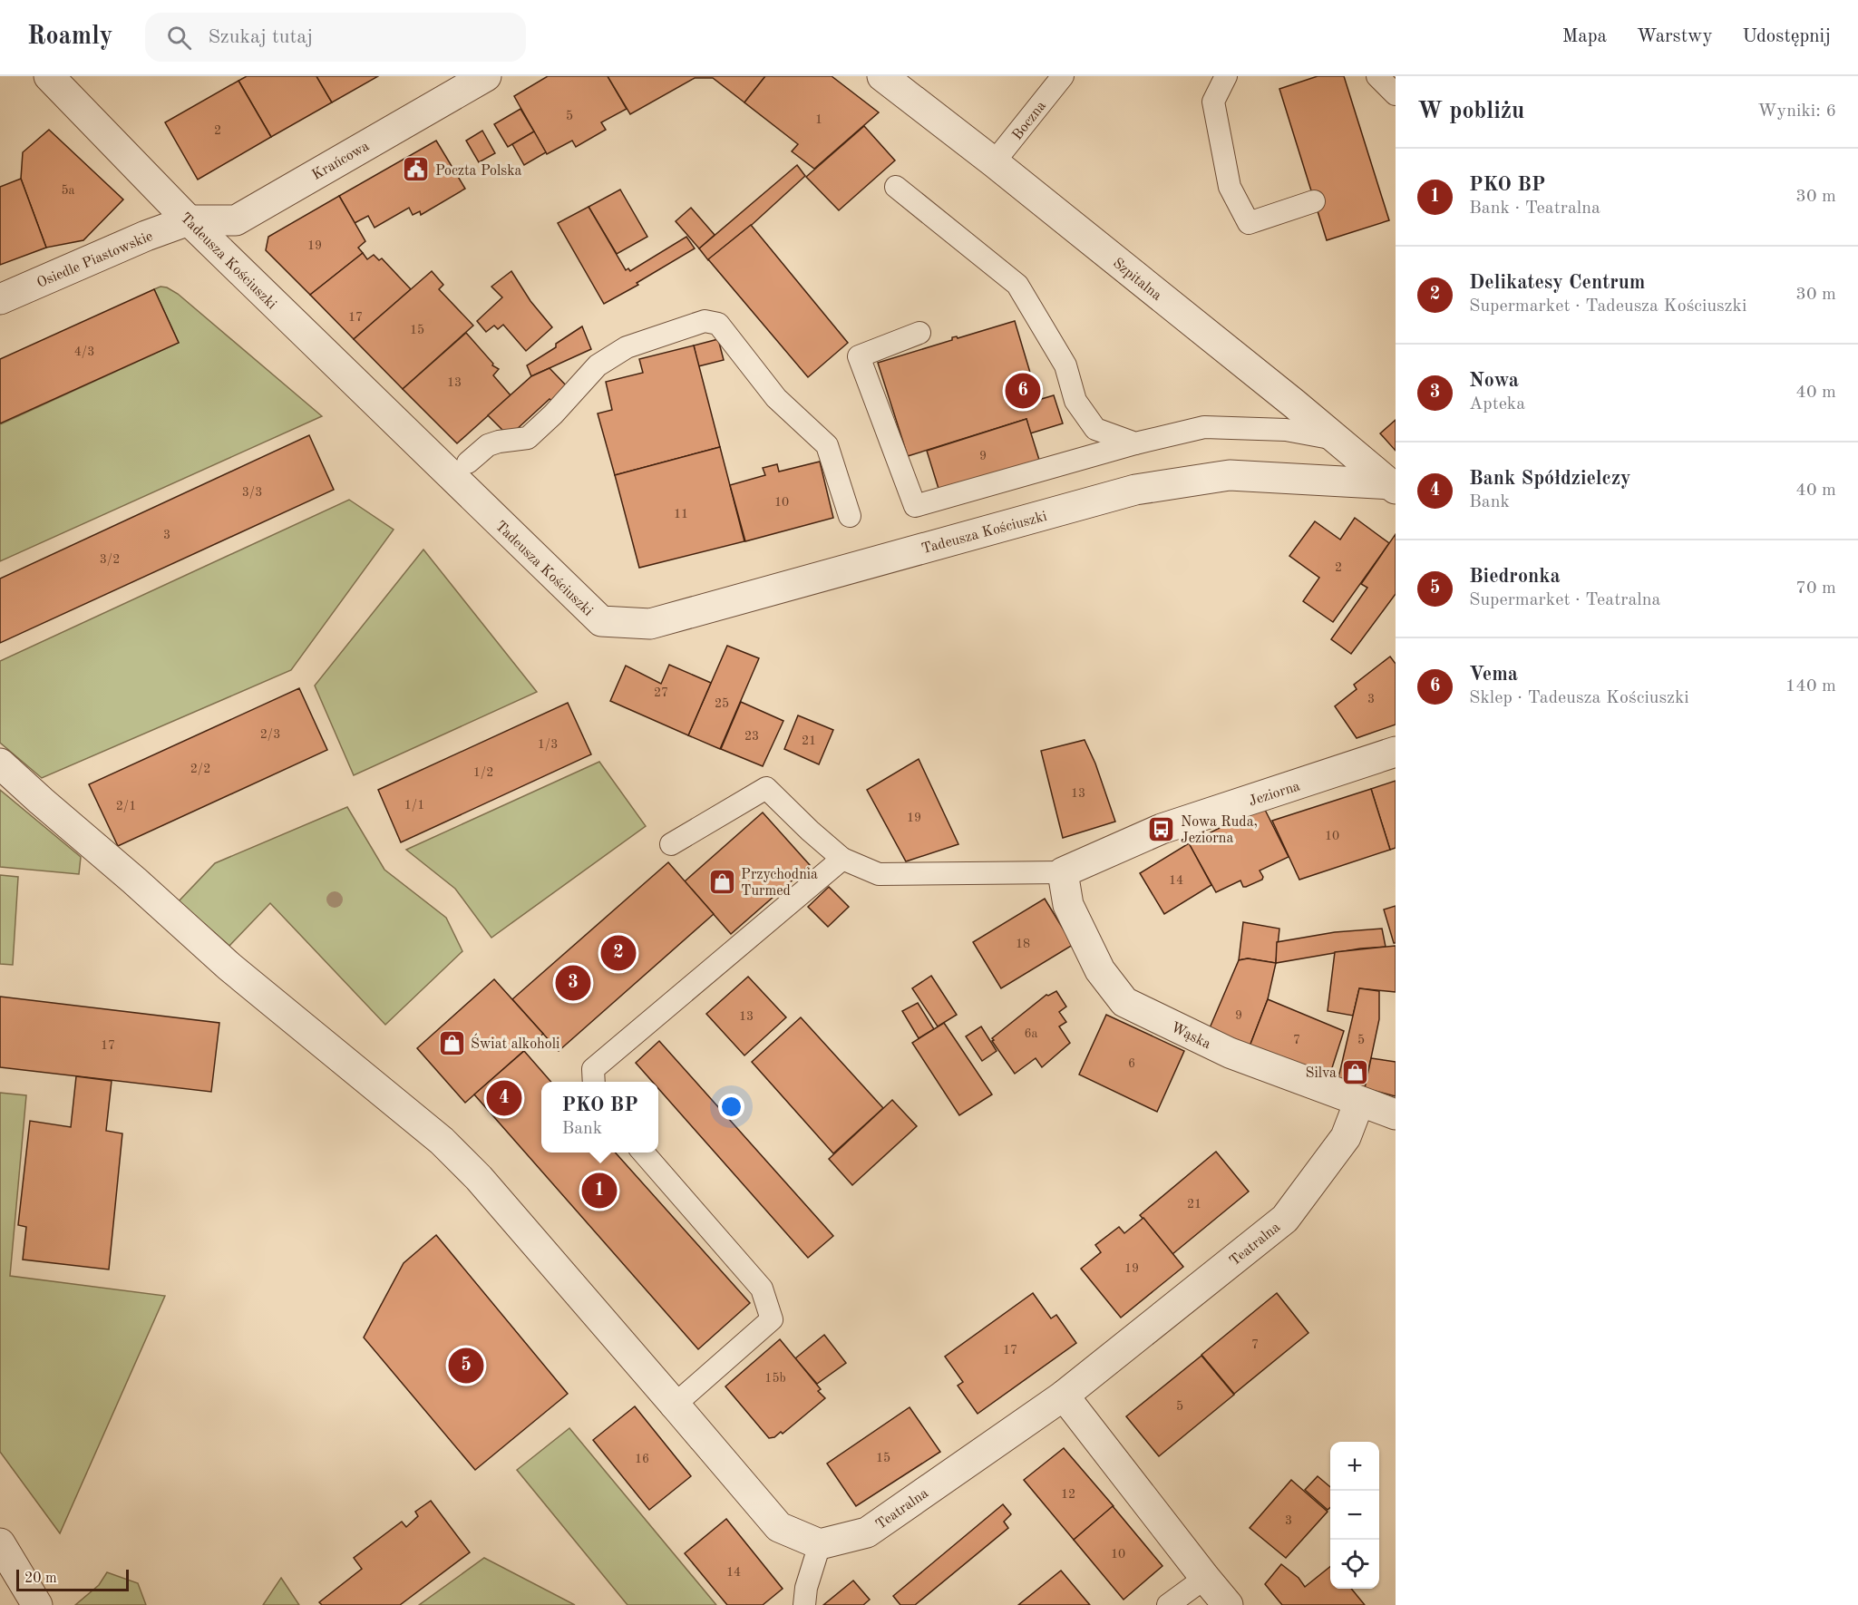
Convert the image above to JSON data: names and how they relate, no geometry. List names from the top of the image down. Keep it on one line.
{"streets":{"street":["Krańcowa","Osiedle Piastowskie","Tadeusza Kościuszki","Szpitalna","Jeziorna","Wąska","Teatralna"],"lane":["Boczna"]},"crossings":[["Boczna","Szpitalna"],["Krańcowa","Osiedle Piastowskie"],["Krańcowa","Tadeusza Kościuszki"],["Osiedle Piastowskie","Tadeusza Kościuszki"],["Tadeusza Kościuszki","Szpitalna"],["Jeziorna","Wąska"],["Wąska","Teatralna"]],"places":{"public building":["Poczta Polska"],"bus stop":["Nowa Ruda, Jeziorna"],"shop":["Przychodnia Turmed","Świat alkoholi","Silva"]},"house_numbers":["5","1","2","5a","19","17","15","4/3","13","9","3/3","10","11","3","3/2","2","27","3","25","2/3","23","21","1/3","2/2","1/2","13","1/1","2/1","19","10","14","18","9","13","6a","7","5","17","6","21","19","7","17","15b","5","15","16","12","3","10","14"],"scale_bar":"20 m","page":{"header":"Roamly","search":"Szukaj tutaj","nav":["Mapa","Warstwy","Udostępnij"],"heading":["W pobliżu","Wyniki: 6"],"list":[{"mark":"1","name":"PKO BP","note":"Bank · Teatralna","value":"30 m"},{"mark":"2","name":"Delikatesy Centrum","note":"Supermarket · Tadeusza Kościuszki","value":"30 m"},{"mark":"3","name":"Nowa","note":"Apteka","value":"40 m"},{"mark":"4","name":"Bank Spółdzielczy","note":"Bank","value":"40 m"},{"mark":"5","name":"Biedronka","note":"Supermarket · Teatralna","value":"70 m"},{"mark":"6","name":"Vema","note":"Sklep · Tadeusza Kościuszki","value":"140 m"}],"pins":["6","2","3","4","1","5"],"popup":["PKO BP","Bank"],"map_buttons":["+","−"],"scale":"20 m"}}
